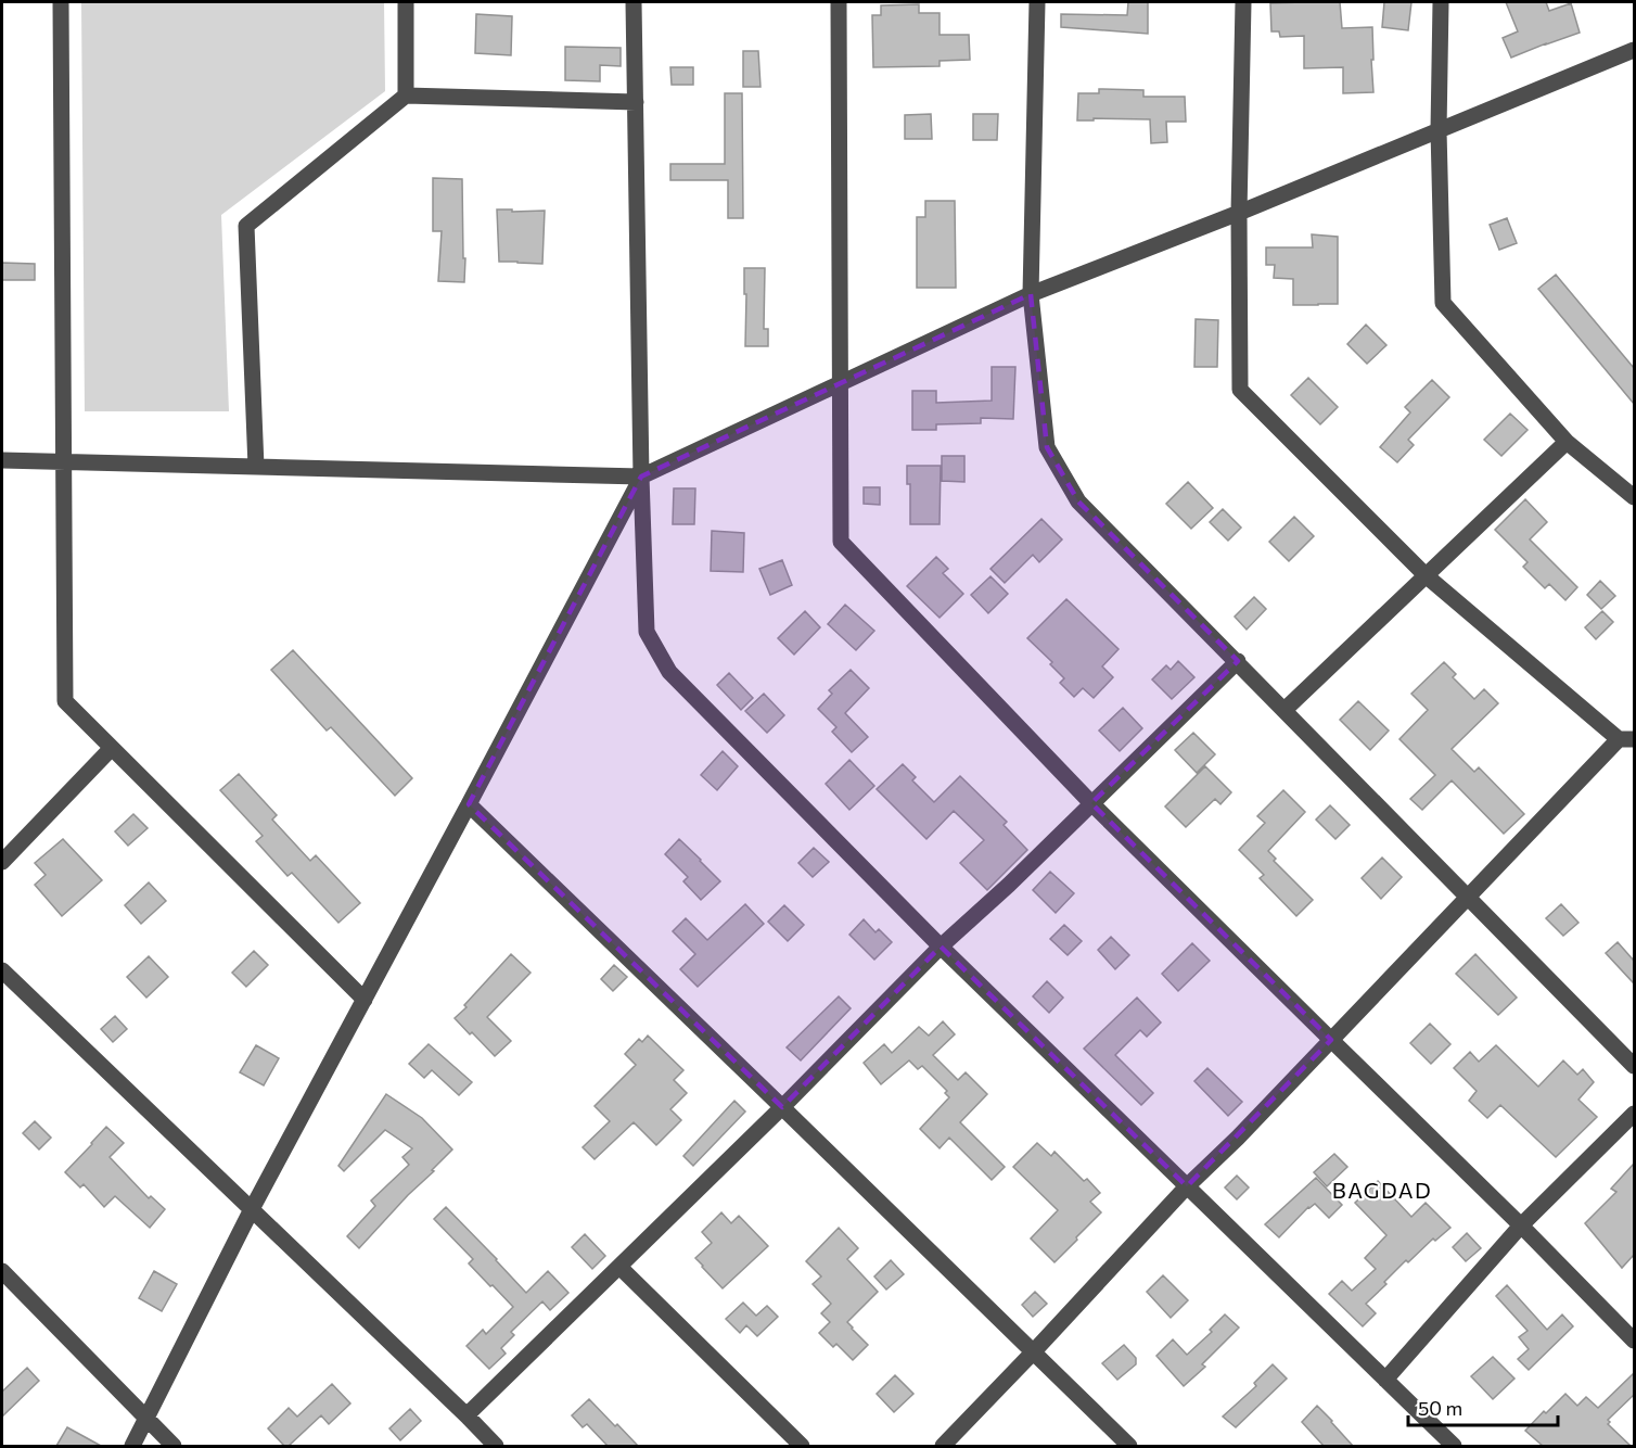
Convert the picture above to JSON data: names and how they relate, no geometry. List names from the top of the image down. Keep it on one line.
{"districts":["BAGDAD"],"scale_bar":"50 m"}
